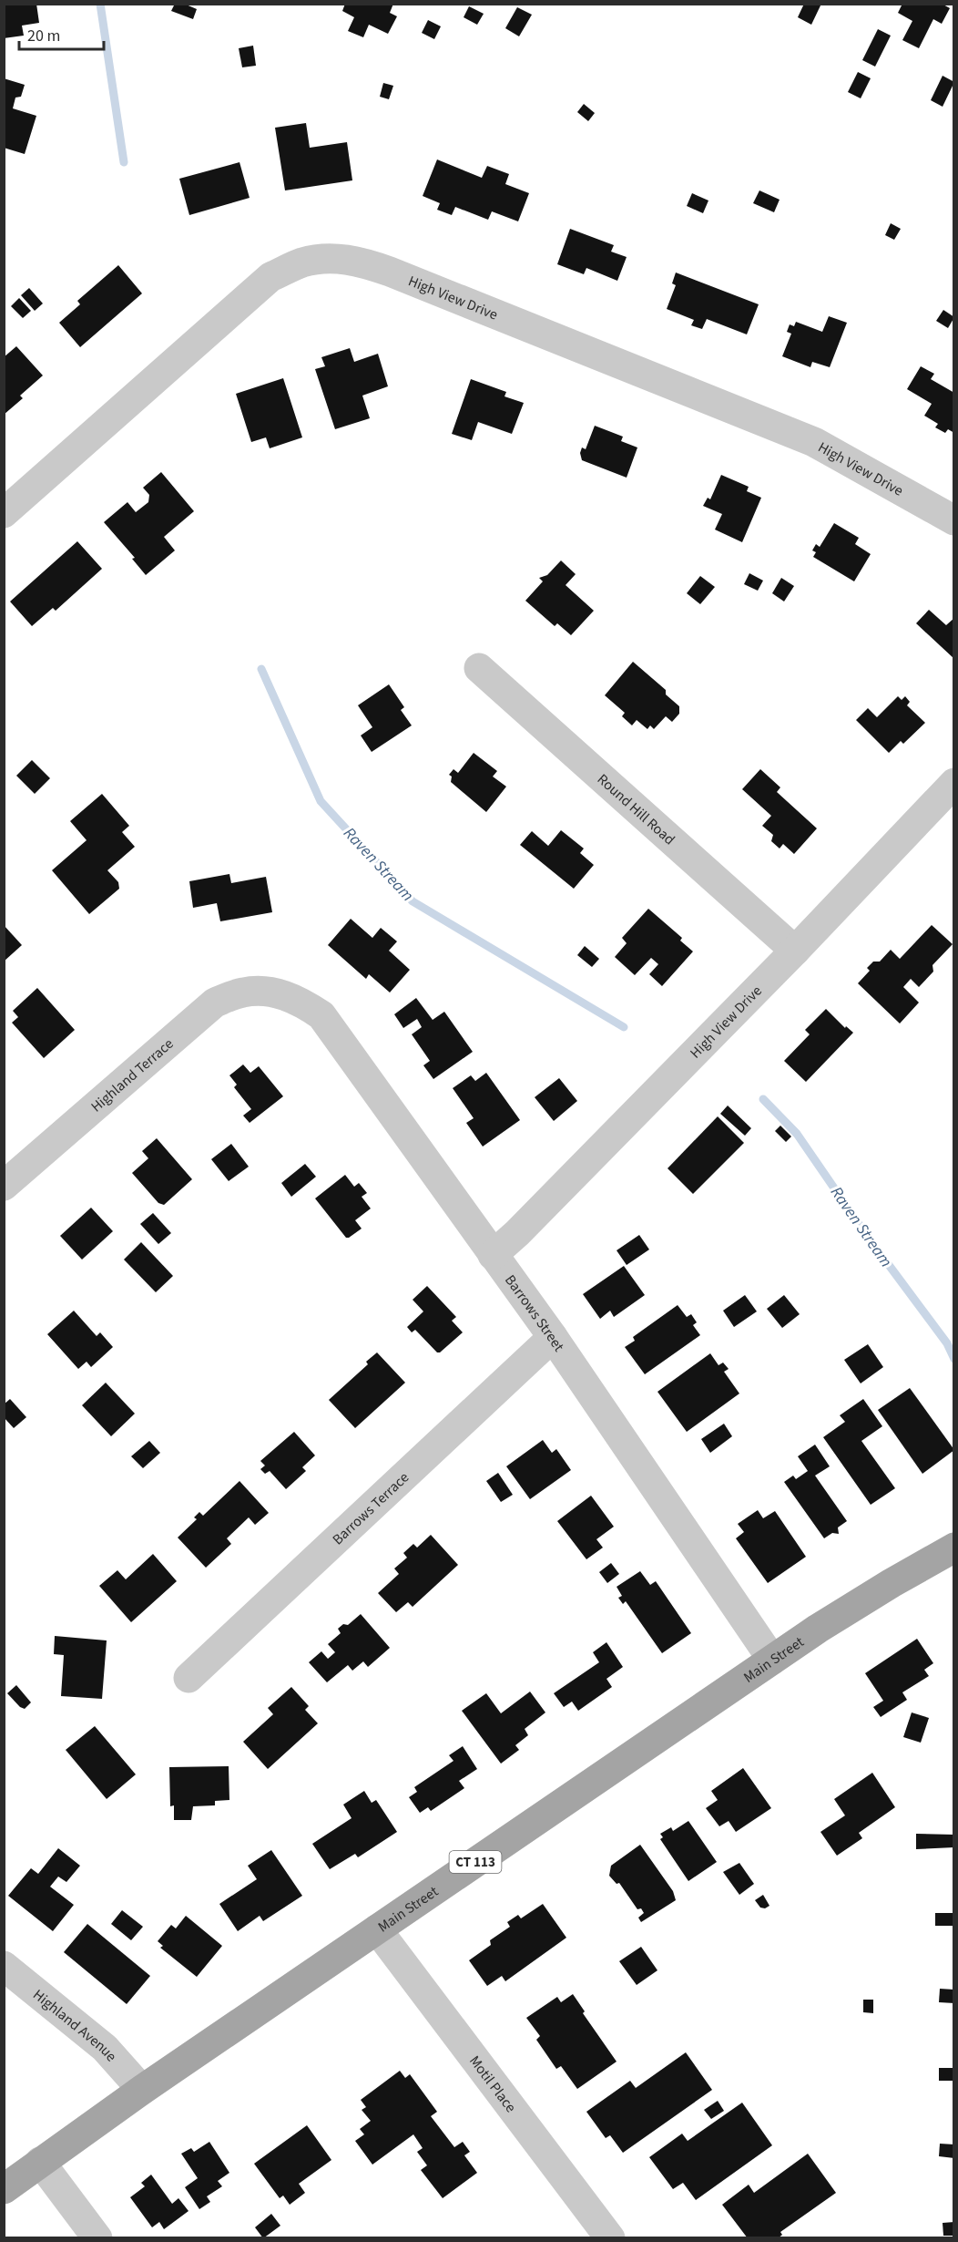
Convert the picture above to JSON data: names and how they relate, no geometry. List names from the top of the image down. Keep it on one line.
{"streets":{"main road":["Main Street","CT 113"],"street":["High View Drive","Round Hill Road","Highland Terrace","Barrows Street","Barrows Terrace","Highland Avenue","Motil Place"]},"crossings":[["High View Drive","Round Hill Road"],["High View Drive","Barrows Street"],["Highland Terrace","Barrows Street"],["Barrows Street","Barrows Terrace"],["Barrows Street","Main Street"],["Main Street","Highland Avenue"],["Main Street","Motil Place"]],"water":["Raven Stream"],"scale_bar":"20 m"}
